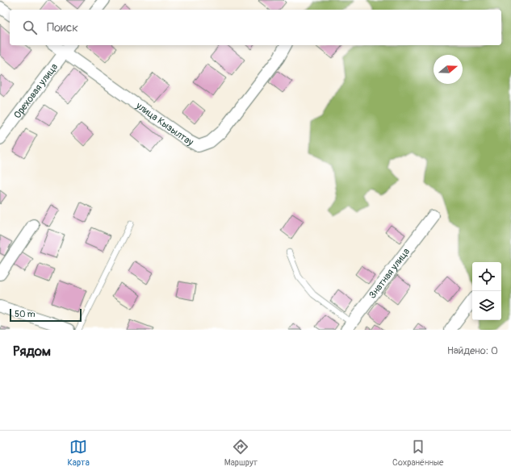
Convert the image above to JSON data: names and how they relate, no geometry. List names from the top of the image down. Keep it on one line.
{"streets":{"street":["Ореховая улица","улица Кызылтау","Знатная улица"]},"crossings":[["Ореховая улица","улица Кызылтау"]],"scale_bar":"50 m","north":"right","page":{"search":"Поиск","scale":"50 m","heading":["Рядом","Найдено: 0"],"nav":["Карта","Маршрут","Сохранённые"]}}
